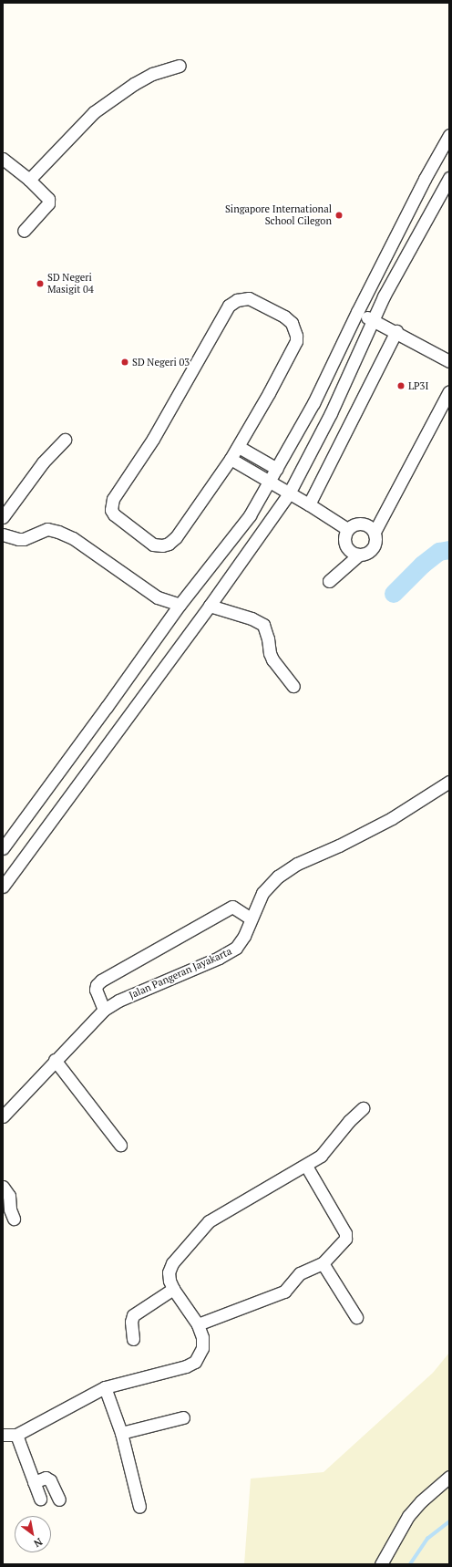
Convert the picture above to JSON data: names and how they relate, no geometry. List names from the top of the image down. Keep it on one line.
{"streets":{"street":["Jalan Pangeran Jayakarta"]},"places":["Singapore International School Cilegon","SD Negeri Masigit 04","SD Negeri 03","LP3I"],"north":"bottom right"}
